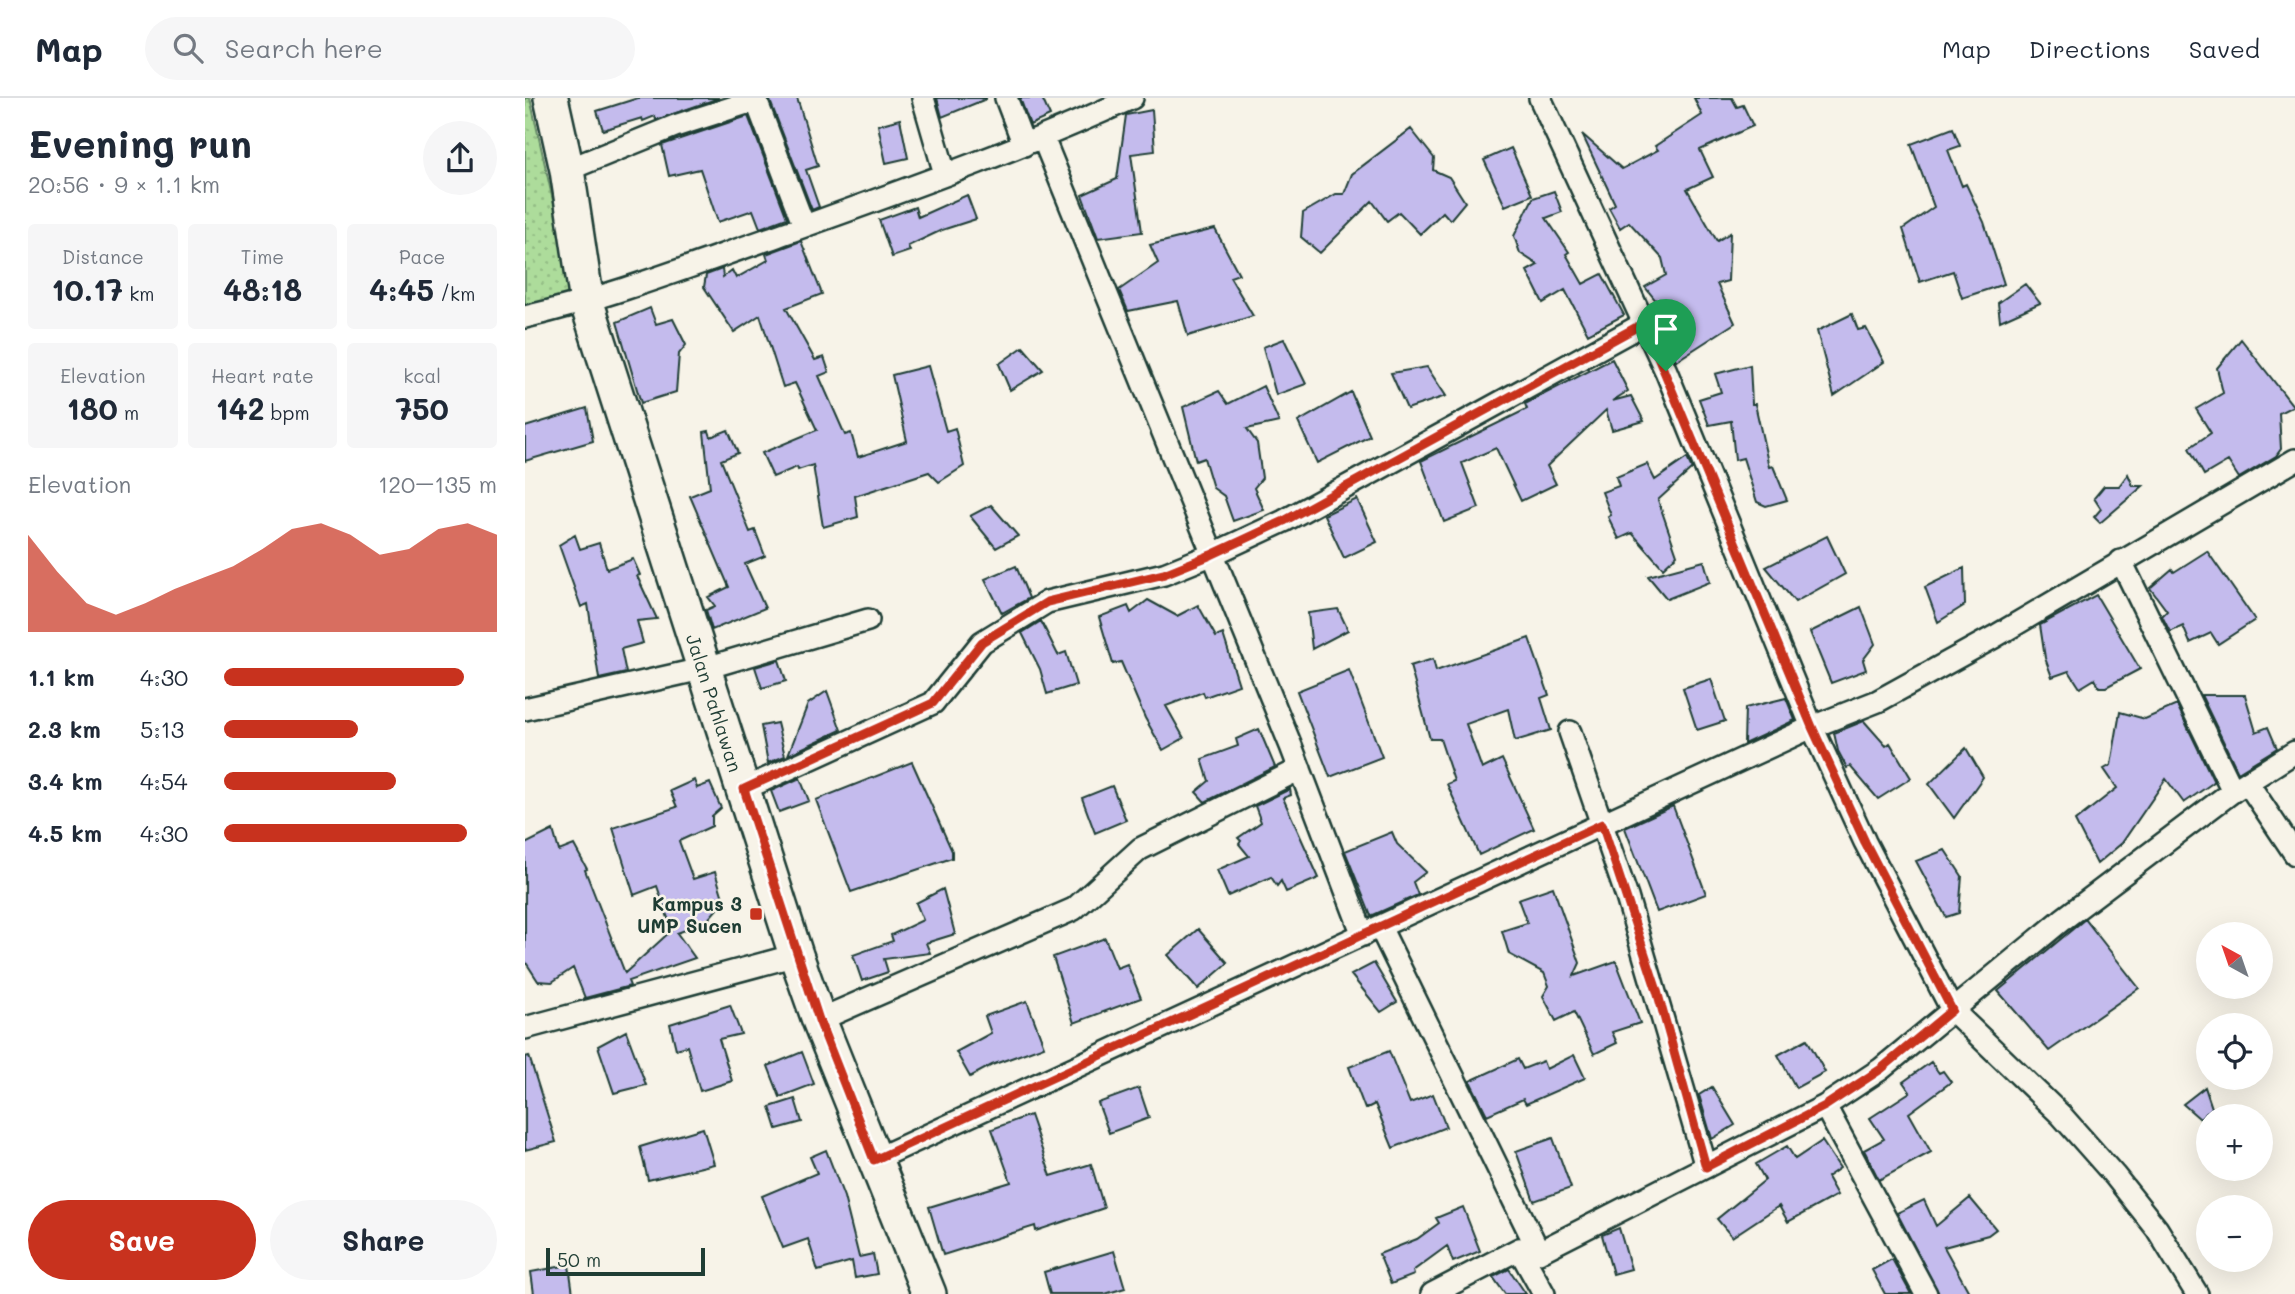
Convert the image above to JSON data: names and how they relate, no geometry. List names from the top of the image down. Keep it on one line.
{"streets":{"main road":["Jalan Pahlawan"]},"places":{"transit":["Kampus 3 UMP Sucen"]},"scale_bar":"50 m","north":"top left","page":{"header":"Map","search":"Search here","nav":["Map","Directions","Saved"],"heading":["Evening run","20:56 · 9 × 1.1 km"],"stats":[["Distance","10.17 km"],["Time","48:18"],["Pace","4:45 /km"],["Elevation","180 m"],["Heart rate","142 bpm"],["kcal","750"]],"chart":["Elevation","120–135 m"],"list":[{"name":"1.1 km","note":"4:30"},{"name":"2.3 km","note":"5:13"},{"name":"3.4 km","note":"4:54"},{"name":"4.5 km","note":"4:30"}],"map_buttons":["+","−"],"buttons":["Save","Share"],"scale":"50 m"}}
